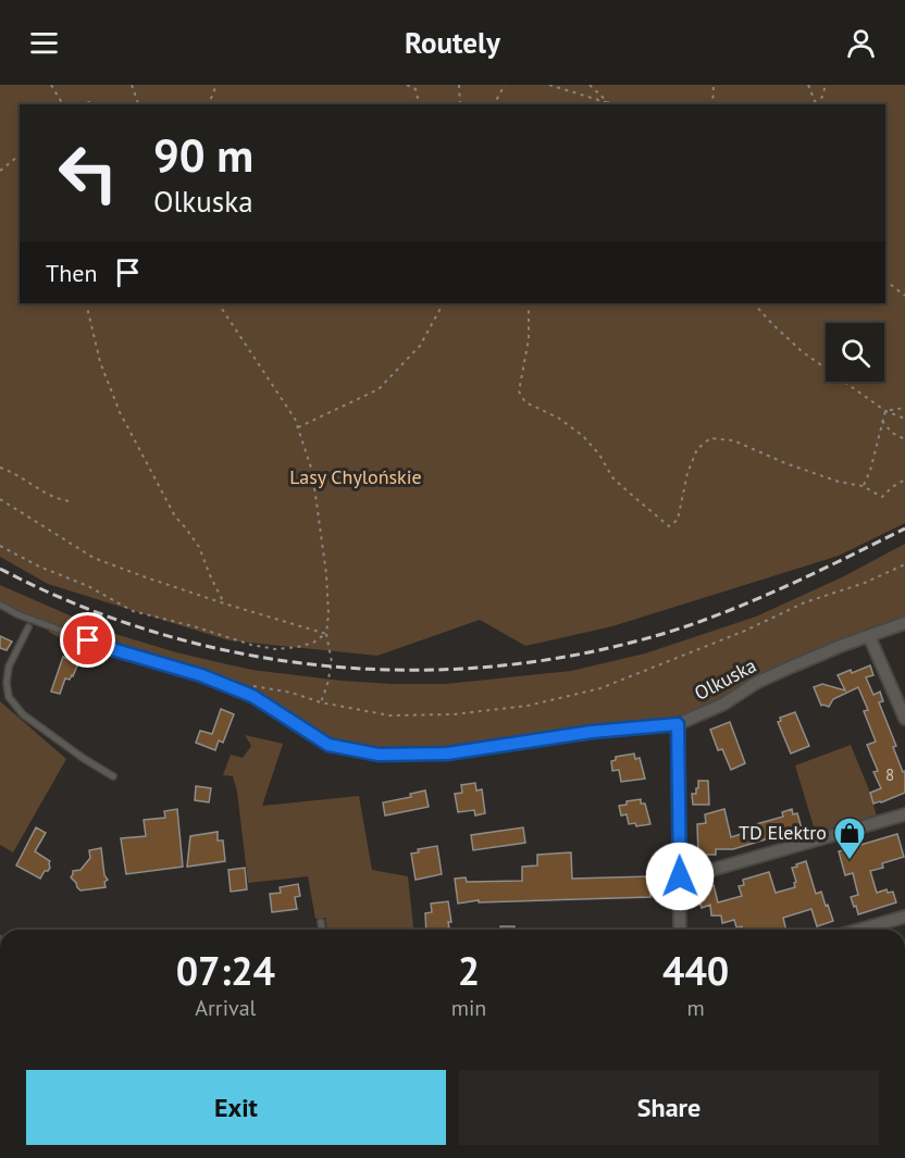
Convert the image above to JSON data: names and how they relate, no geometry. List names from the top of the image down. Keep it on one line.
{"streets":{"street":["Olkuska"]},"parks":["Lasy Chylońskie"],"places":{"shop":["TD Elektro"]},"house_numbers":["8"],"page":{"header":"Routely","turn":["90 m","Olkuska"],"then":"Then","eta":["07:24","Arrival","2","min","440","m"],"buttons":["Exit","Share"]}}
